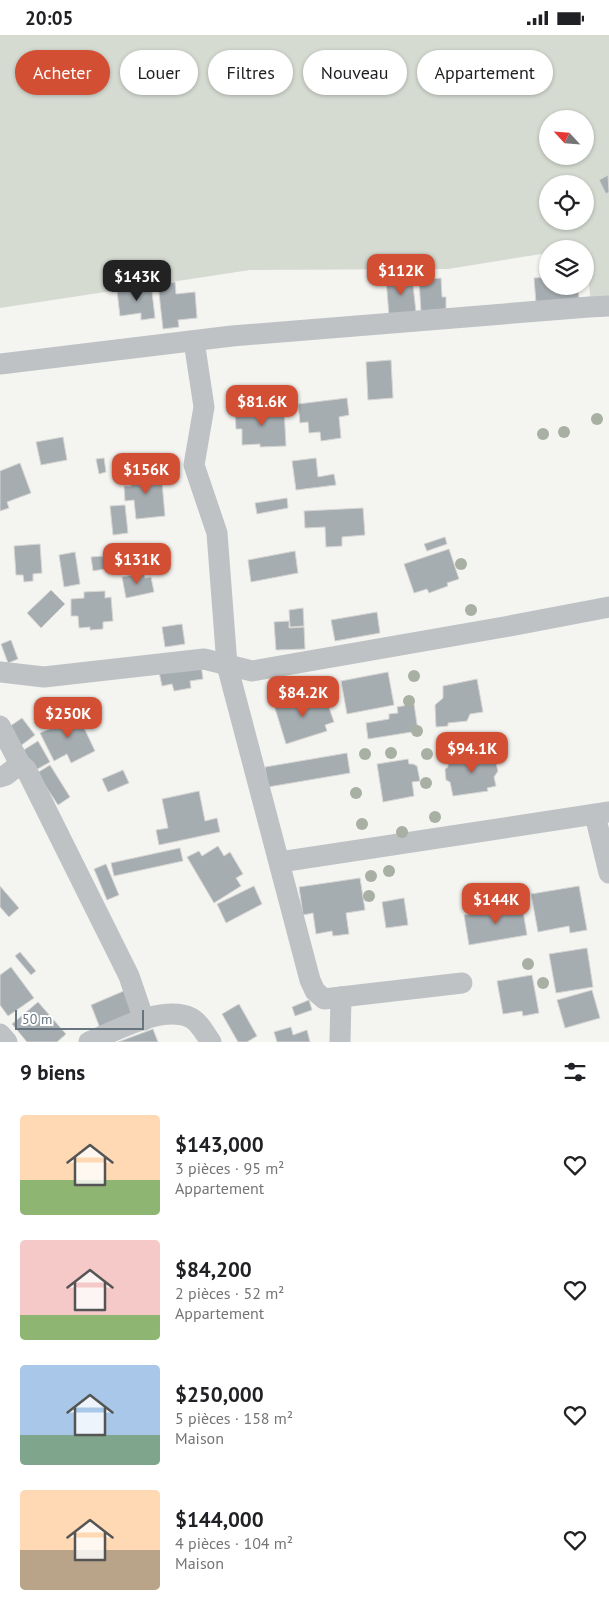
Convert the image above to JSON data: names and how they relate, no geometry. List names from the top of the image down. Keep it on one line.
{"scale_bar":"50 m","north":"top left","page":{"status":"20:05","chip":["Acheter","Louer","Filtres","Nouveau","Appartement"],"price":["$112K","$143K","$81.6K","$156K","$131K","$84.2K","$250K","$94.1K","$144K"],"scale":"50 m","heading":"9 biens","list":[{"name":"$143,000","note":"3 pièces · 95 m² · Appartement"},{"name":"$84,200","note":"2 pièces · 52 m² · Appartement"},{"name":"$250,000","note":"5 pièces · 158 m² · Maison"},{"name":"$144,000","note":"4 pièces · 104 m² · Maison"}]}}
